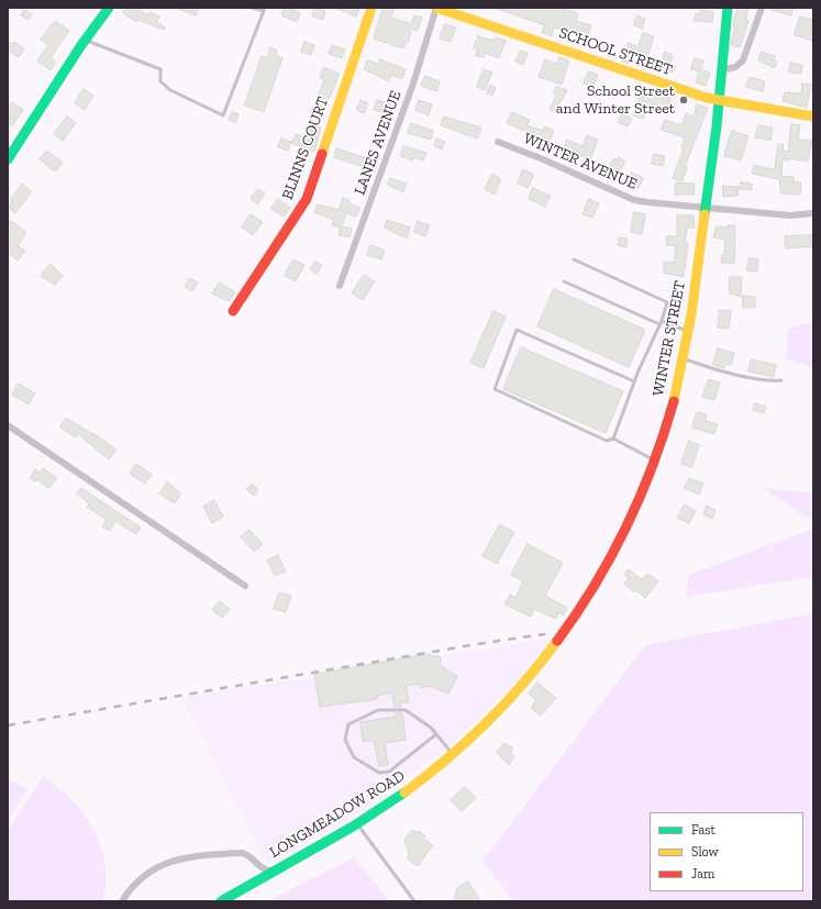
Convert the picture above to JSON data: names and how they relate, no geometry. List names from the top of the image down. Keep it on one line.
{"streets":{"street":["SCHOOL STREET","LANES AVENUE","BLINNS COURT","WINTER AVENUE","WINTER STREET","LONGMEADOW ROAD"]},"crossings":[["SCHOOL STREET","LANES AVENUE"],["SCHOOL STREET","WINTER STREET"],["WINTER AVENUE","WINTER STREET"],["WINTER STREET","LONGMEADOW ROAD"]],"places":["School Street and Winter Street"],"legend":["Fast","Slow","Jam"]}
